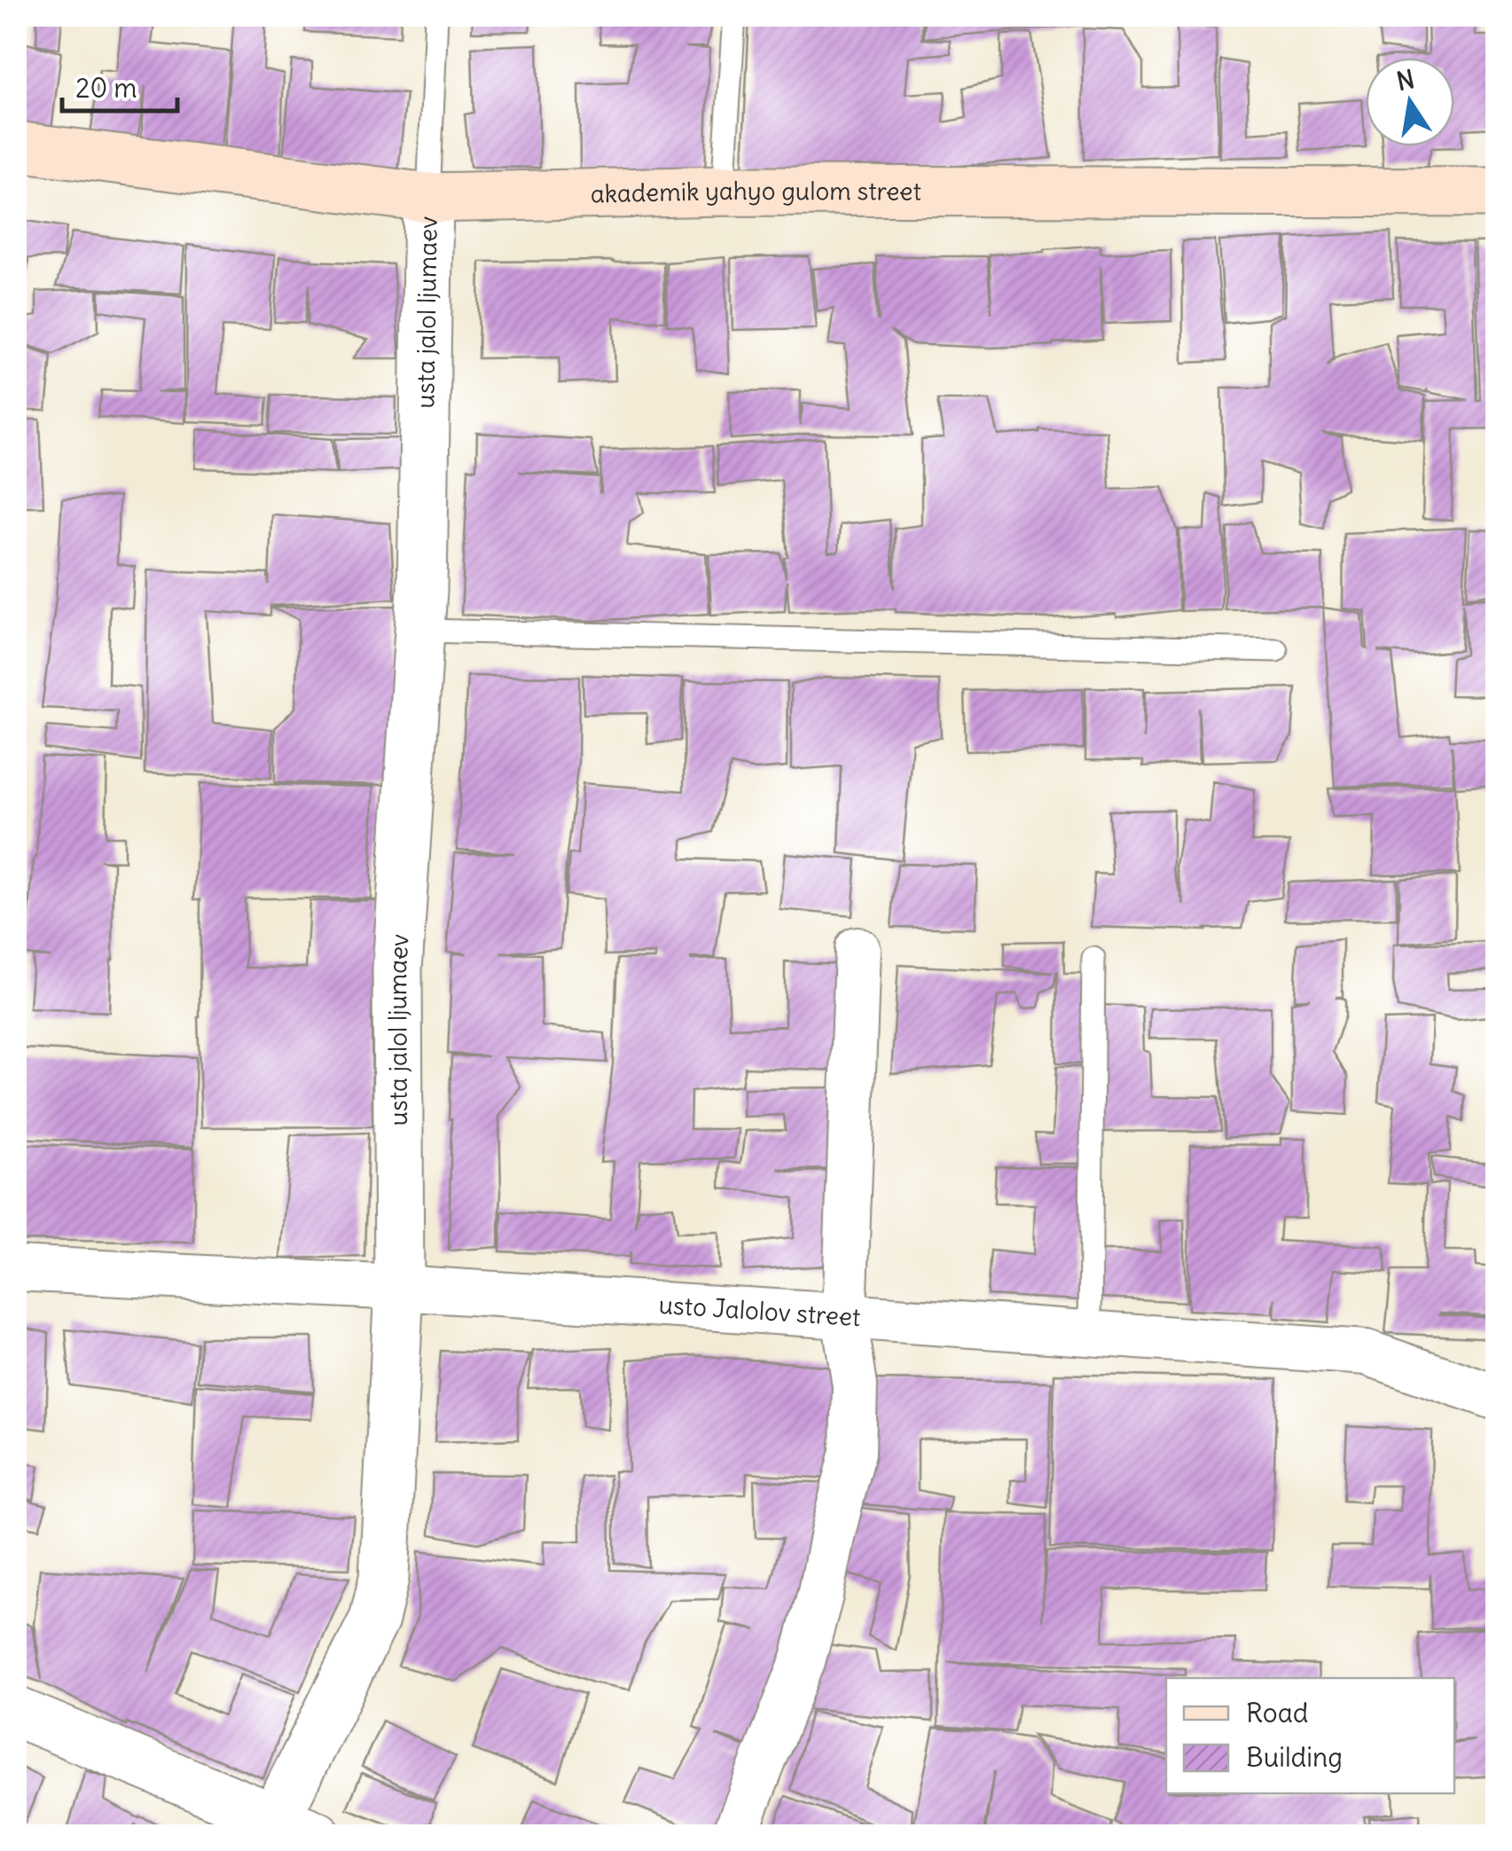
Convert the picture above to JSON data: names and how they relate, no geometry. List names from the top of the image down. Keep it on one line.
{"streets":{"main road":["akademik yahyo gulom street"],"street":["usta jalol ljumaev","usto Jalolov street"]},"crossings":[["akademik yahyo gulom street","usta jalol ljumaev"],["usta jalol ljumaev","usto Jalolov street"]],"legend":["Road","Building"],"scale_bar":"20 m","north":"top"}
